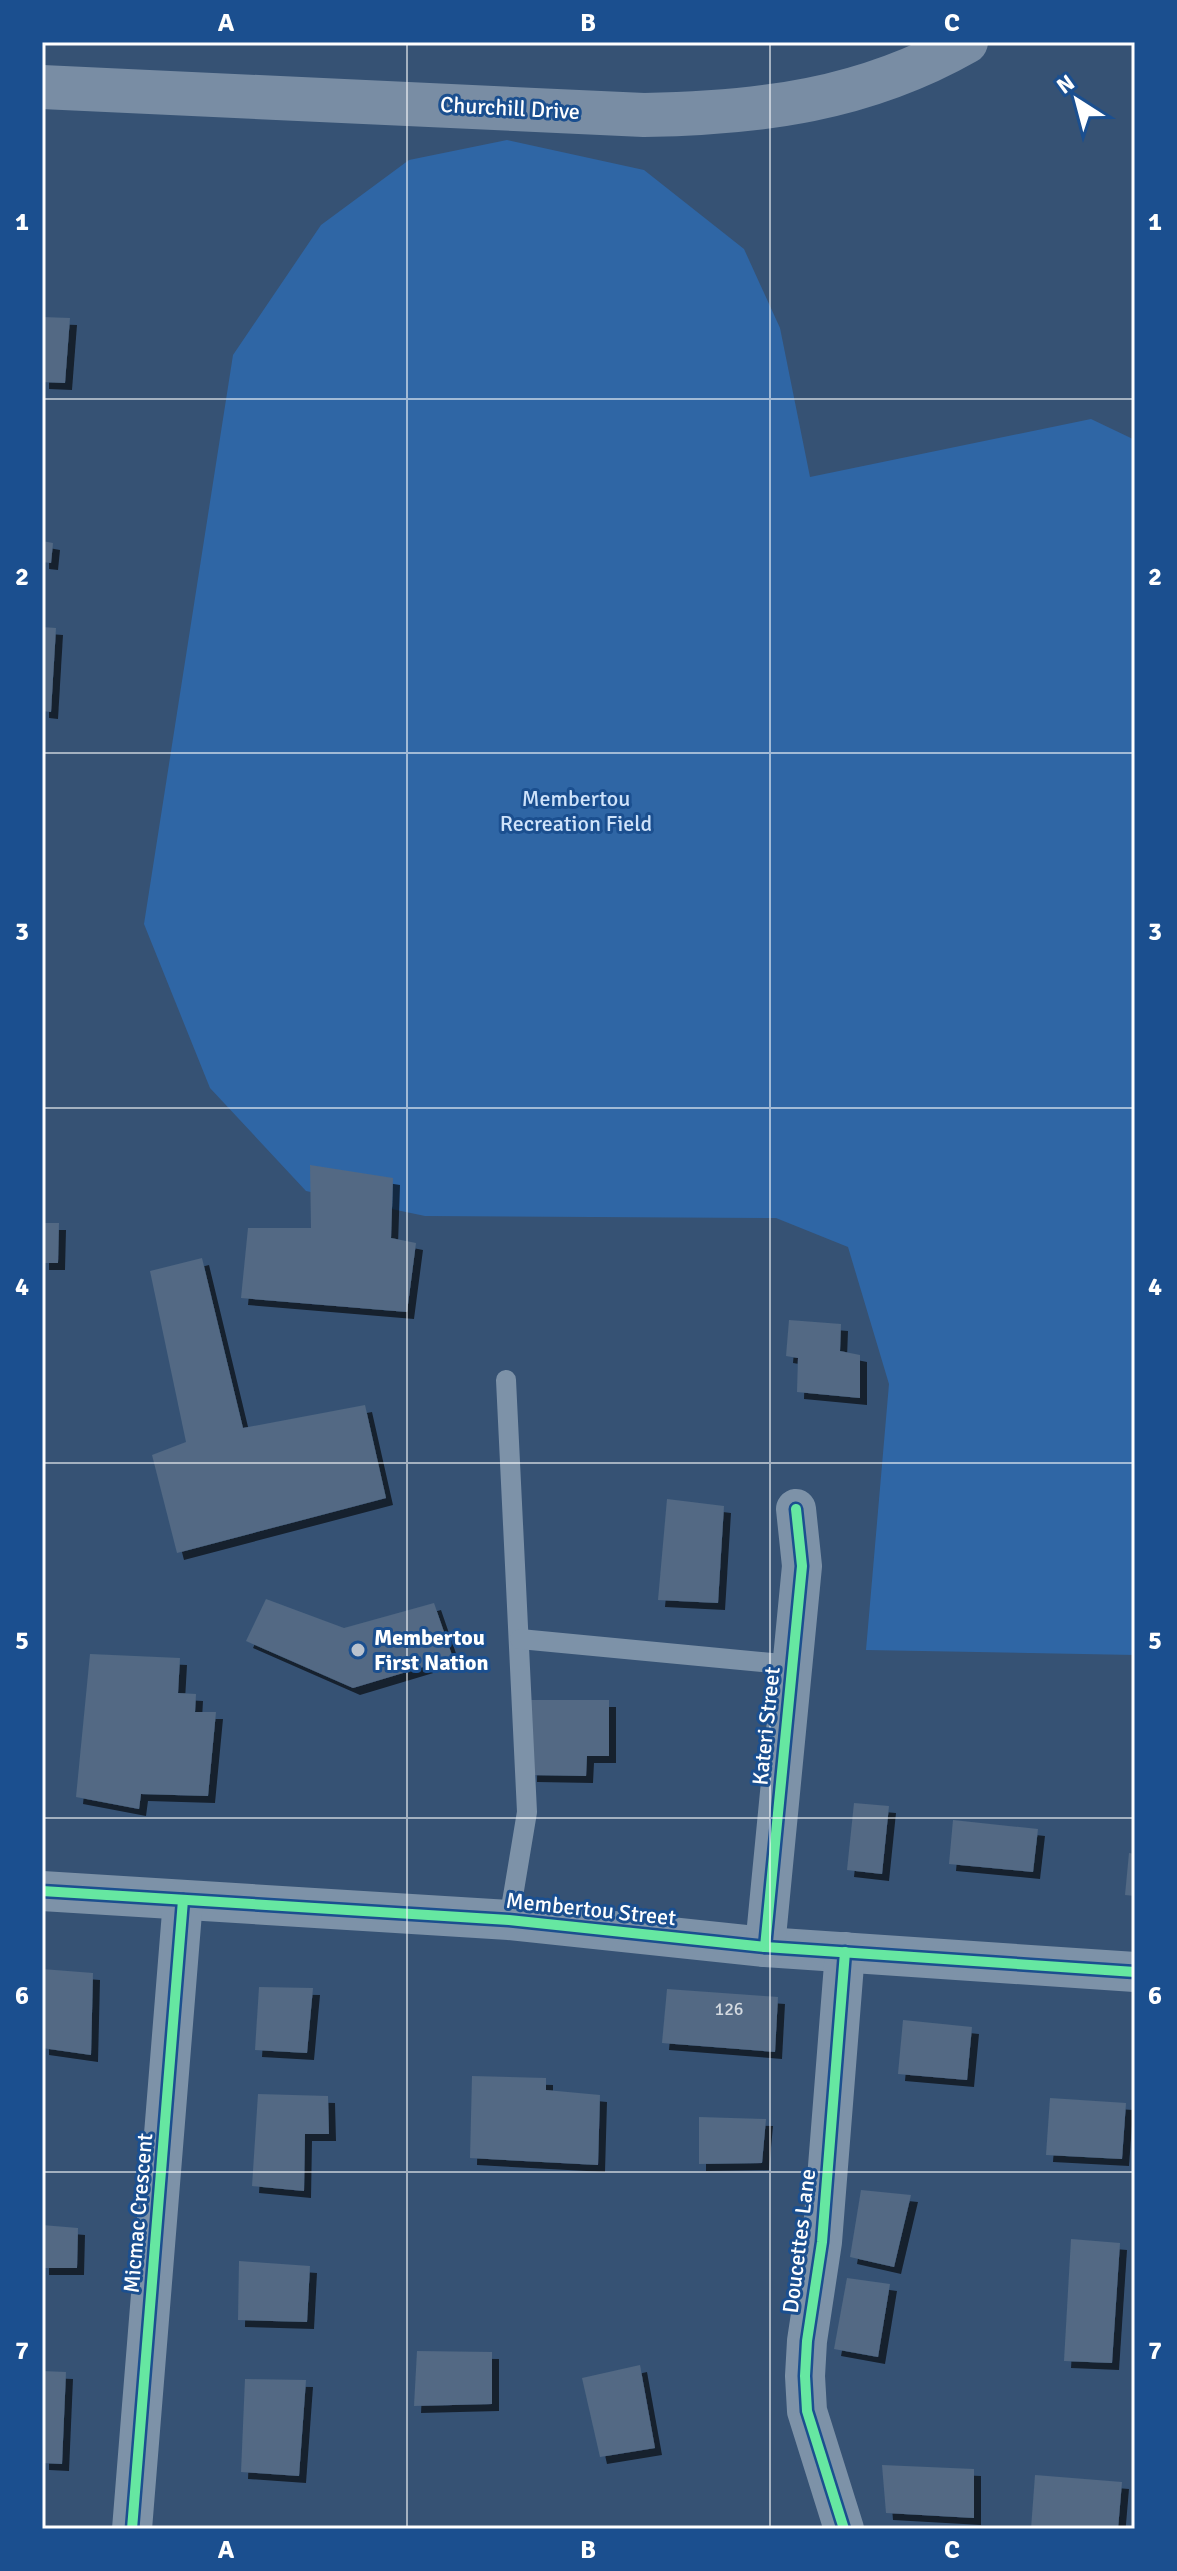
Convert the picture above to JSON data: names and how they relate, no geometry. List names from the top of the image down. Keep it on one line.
{"streets":{"main road":["Churchill Drive"],"street":["Kateri Street","Membertou Street","Micmac Crescent","Doucettes Lane"]},"crossings":[["Kateri Street","Membertou Street"],["Membertou Street","Micmac Crescent"],["Membertou Street","Doucettes Lane"]],"parks":["Membertou Recreation Field"],"places":["Membertou First Nation"],"house_numbers":["126"],"north":"top left","grid":{"columns":["A","B","C"],"rows":["1","2","3","4","5","6","7"]}}
